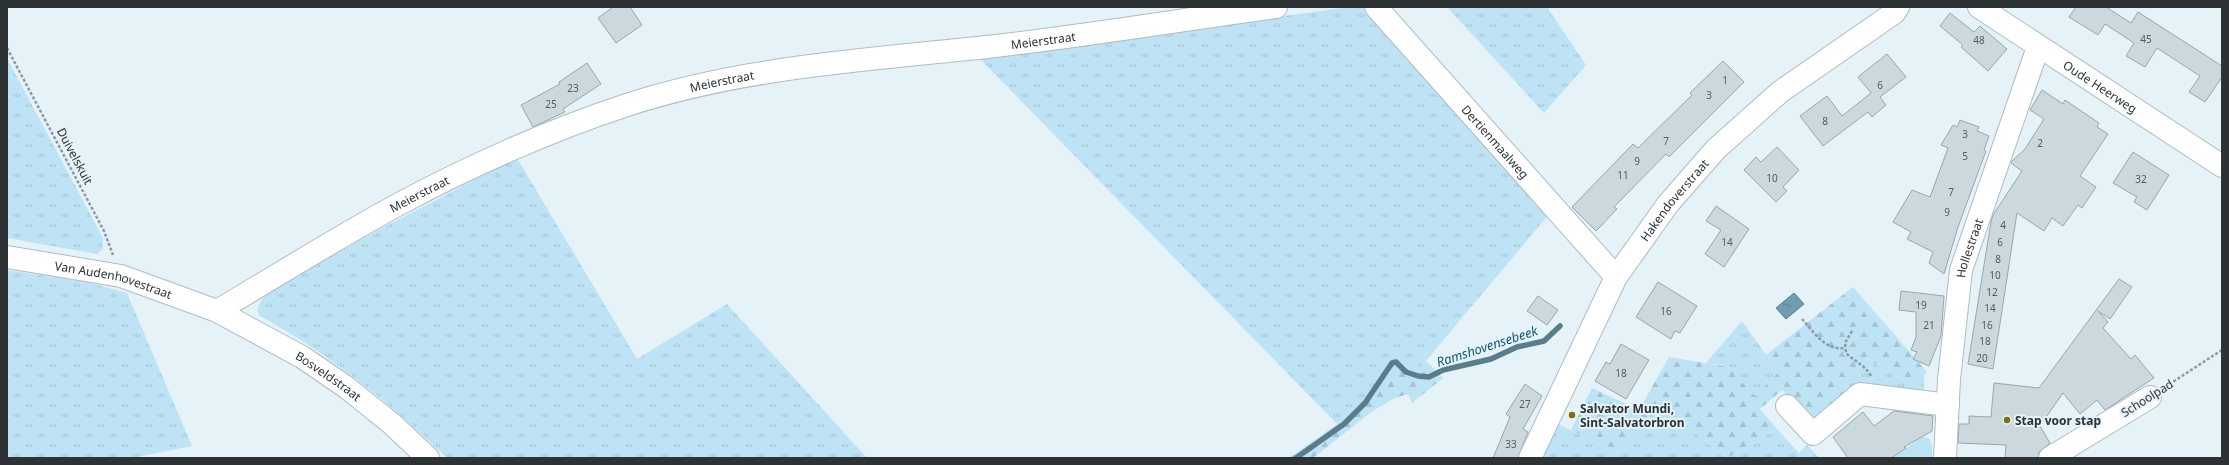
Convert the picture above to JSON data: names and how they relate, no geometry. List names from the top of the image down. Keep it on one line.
{"streets":{"street":["Meierstraat","Oude Heerweg","Dertienmaalweg","Hakendoverstraat","Hollestraat","Van Audenhovestraat","Bosveldstraat","Schoolpad"],"path":["Duivelskuit"]},"crossings":[["Meierstraat","Van Audenhovestraat"],["Meierstraat","Bosveldstraat"],["Oude Heerweg","Hollestraat"],["Dertienmaalweg","Hakendoverstraat"],["Duivelskuit","Van Audenhovestraat"],["Van Audenhovestraat","Bosveldstraat"]],"water":["Ramshovensebeek"],"places":["Salvator Mundi, Sint-Salvatorbron","Stap voor stap"],"house_numbers":["45","48","1","6","23","3","25","8","3","7","2","5","9","11","10","32","7","9","4","14","6","8","10","12","19","14","16","21","16","18","20","18","27","33"]}
